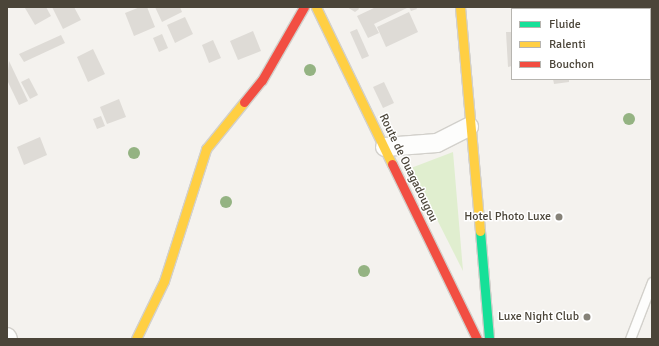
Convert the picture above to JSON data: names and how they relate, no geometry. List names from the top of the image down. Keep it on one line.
{"streets":{"street":["Route de Ouagadougou"]},"places":["Hotel Photo Luxe","Luxe Night Club"],"legend":["Fluide","Ralenti","Bouchon"]}
